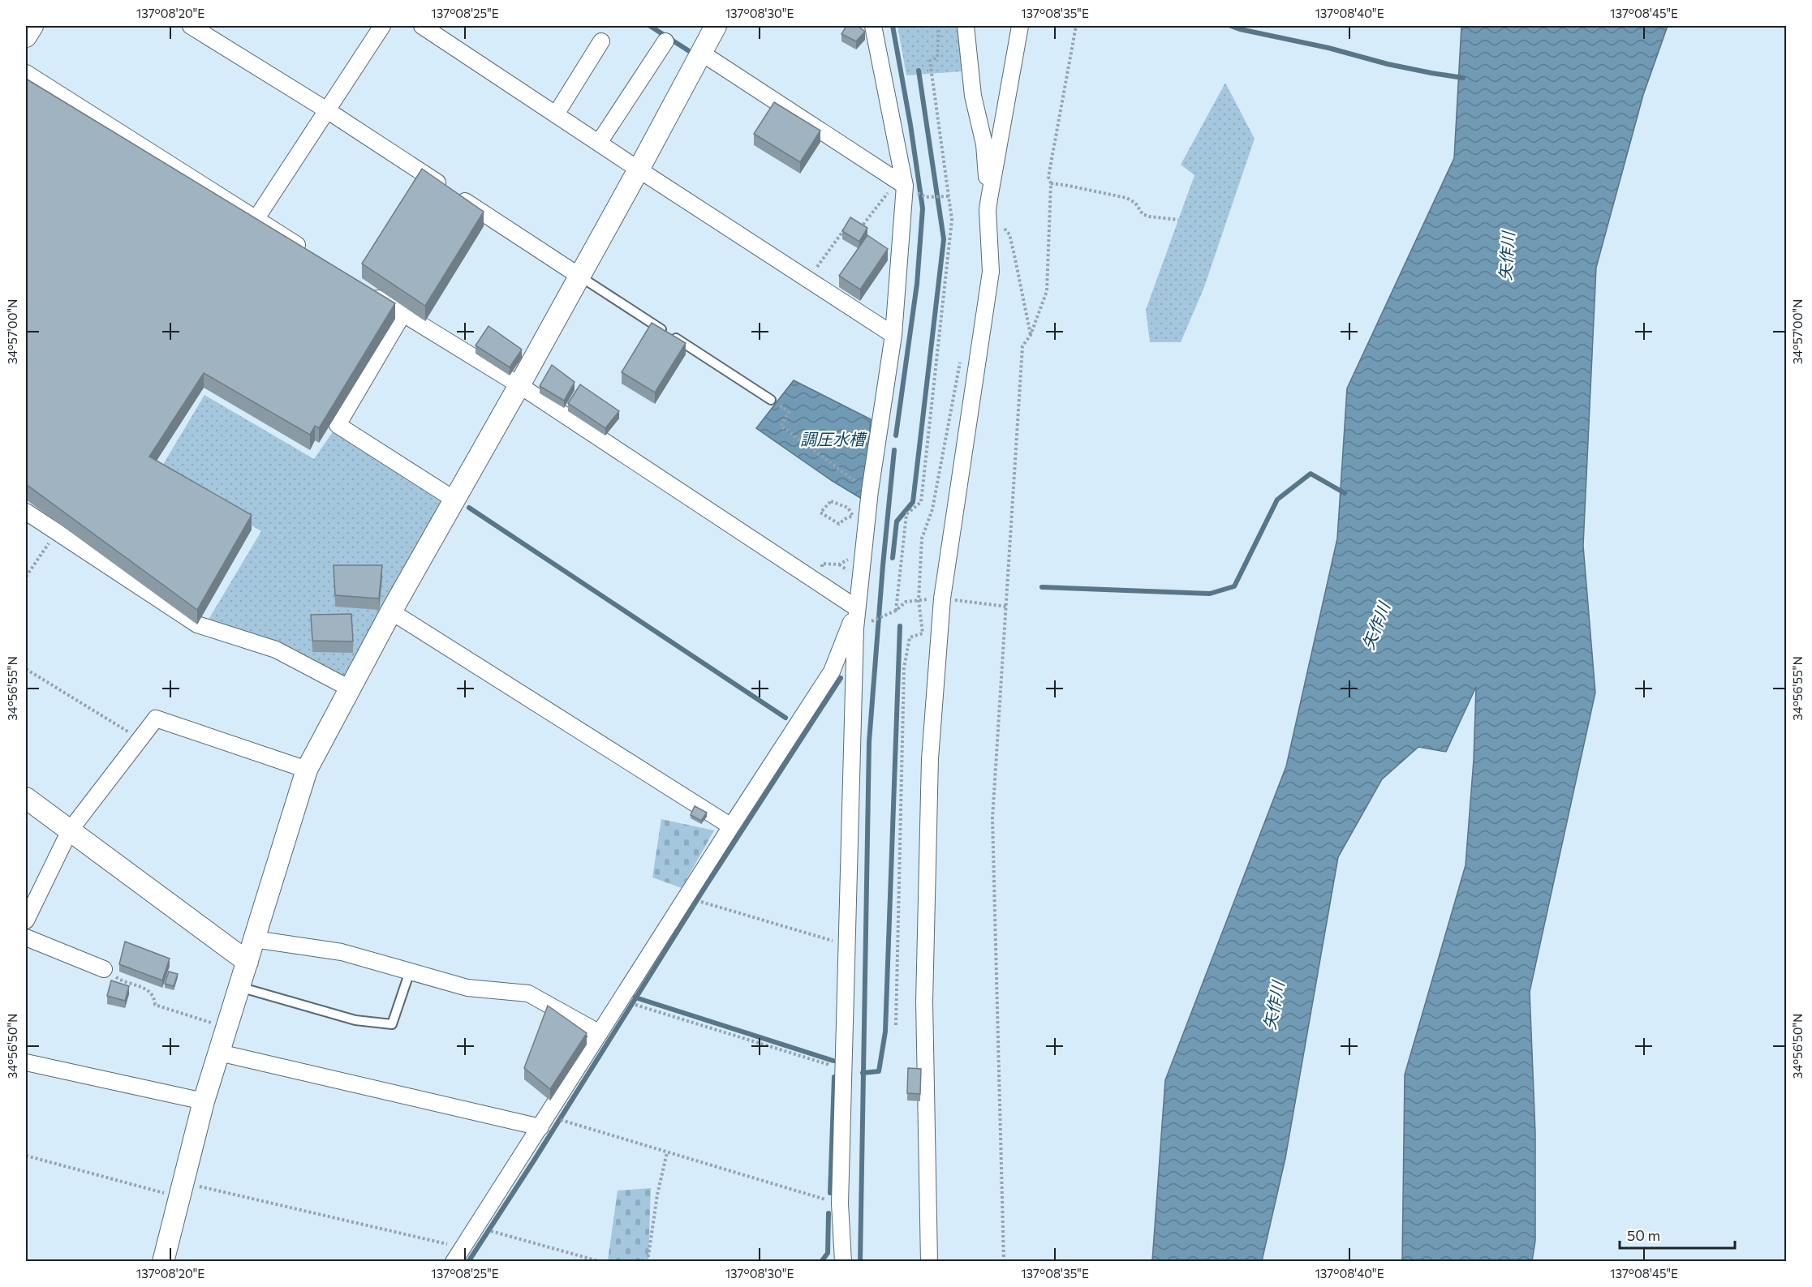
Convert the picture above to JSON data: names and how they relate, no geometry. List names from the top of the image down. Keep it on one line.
{"water":["矢作川","調圧水槽"],"scale_bar":"50 m","coordinates":["137°08'20\"E","137°08'25\"E","137°08'30\"E","137°08'35\"E","137°08'40\"E","137°08'45\"E","34°57'00\"N","34°56'55\"N","34°56'50\"N"]}
